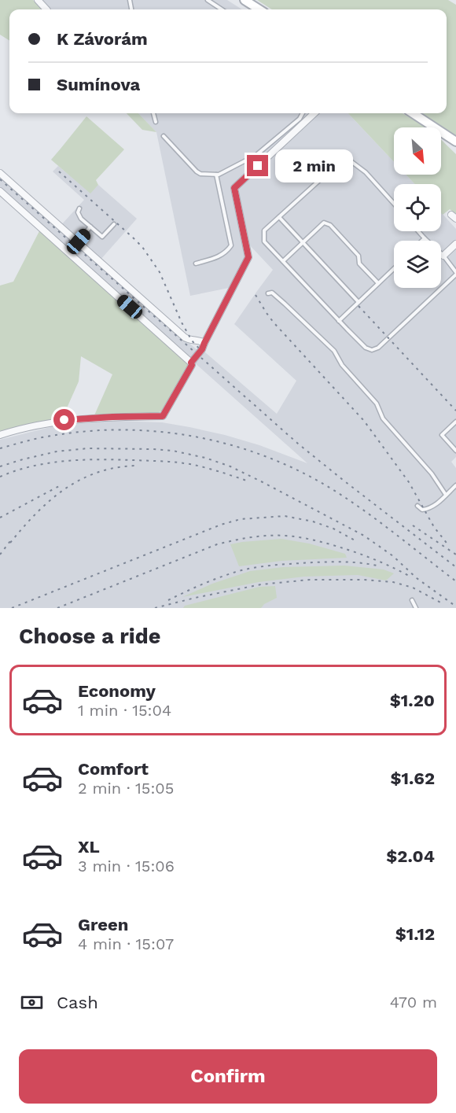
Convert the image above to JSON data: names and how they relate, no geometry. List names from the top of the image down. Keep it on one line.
{"north":"bottom right","page":{"banner":["K Závorám","Sumínova"],"bubble":"2 min","heading":"Choose a ride","list":[{"name":"Economy","note":"1 min · 15:04","value":"$1.20"},{"name":"Comfort","note":"2 min · 15:05","value":"$1.62"},{"name":"XL","note":"3 min · 15:06","value":"$2.04"},{"name":"Green","note":"4 min · 15:07","value":"$1.12"}],"pay":["Cash","470 m"],"buttons":"Confirm"}}
